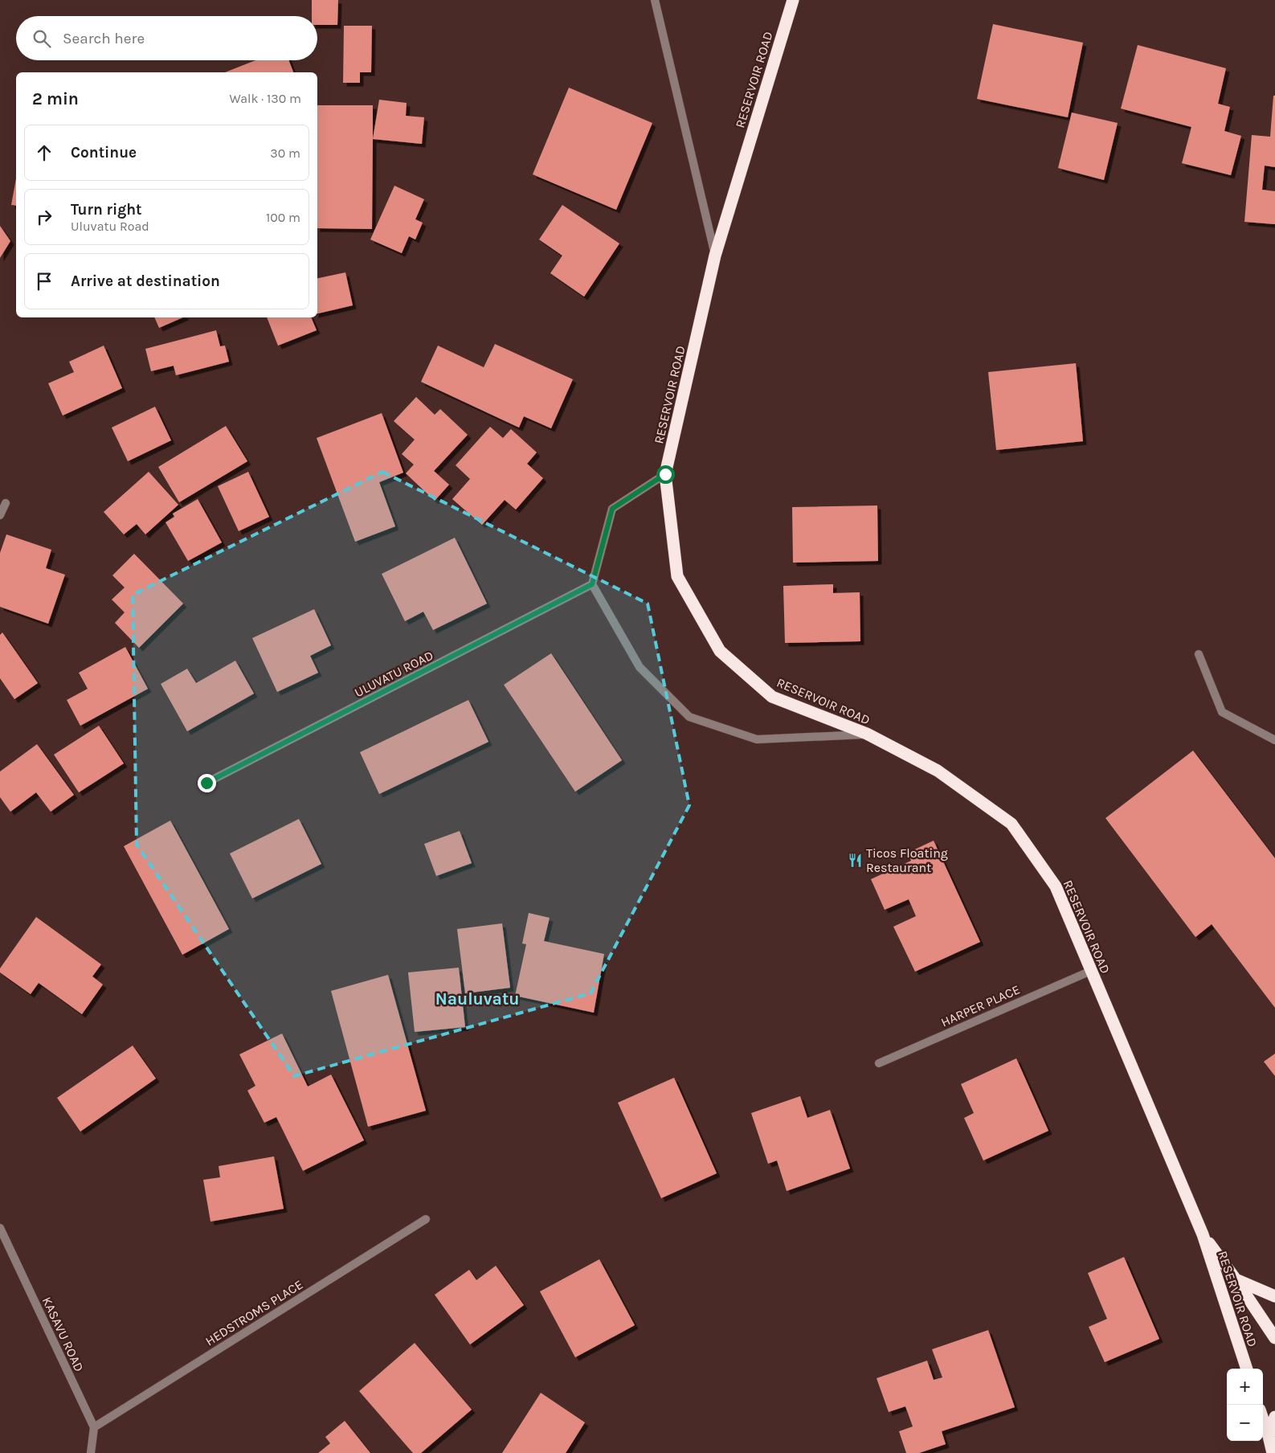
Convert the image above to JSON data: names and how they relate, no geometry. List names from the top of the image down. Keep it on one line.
{"streets":{"highway":["RESERVOIR ROAD"],"street":["ULUVATU ROAD","HARPER PLACE","HEDSTROMS PLACE","KASAVU ROAD"]},"crossings":[["RESERVOIR ROAD","HARPER PLACE"],["HEDSTROMS PLACE","KASAVU ROAD"]],"districts":["Nauluvatu"],"places":{"restaurant":["Ticos Floating Restaurant"]},"page":{"search":"Search here","heading":["2 min","Walk · 130 m"],"list":[["Continue","30 m"],["Turn right","Uluvatu Road","100 m"],"Arrive at destination"],"map_buttons":["+","−"]}}
